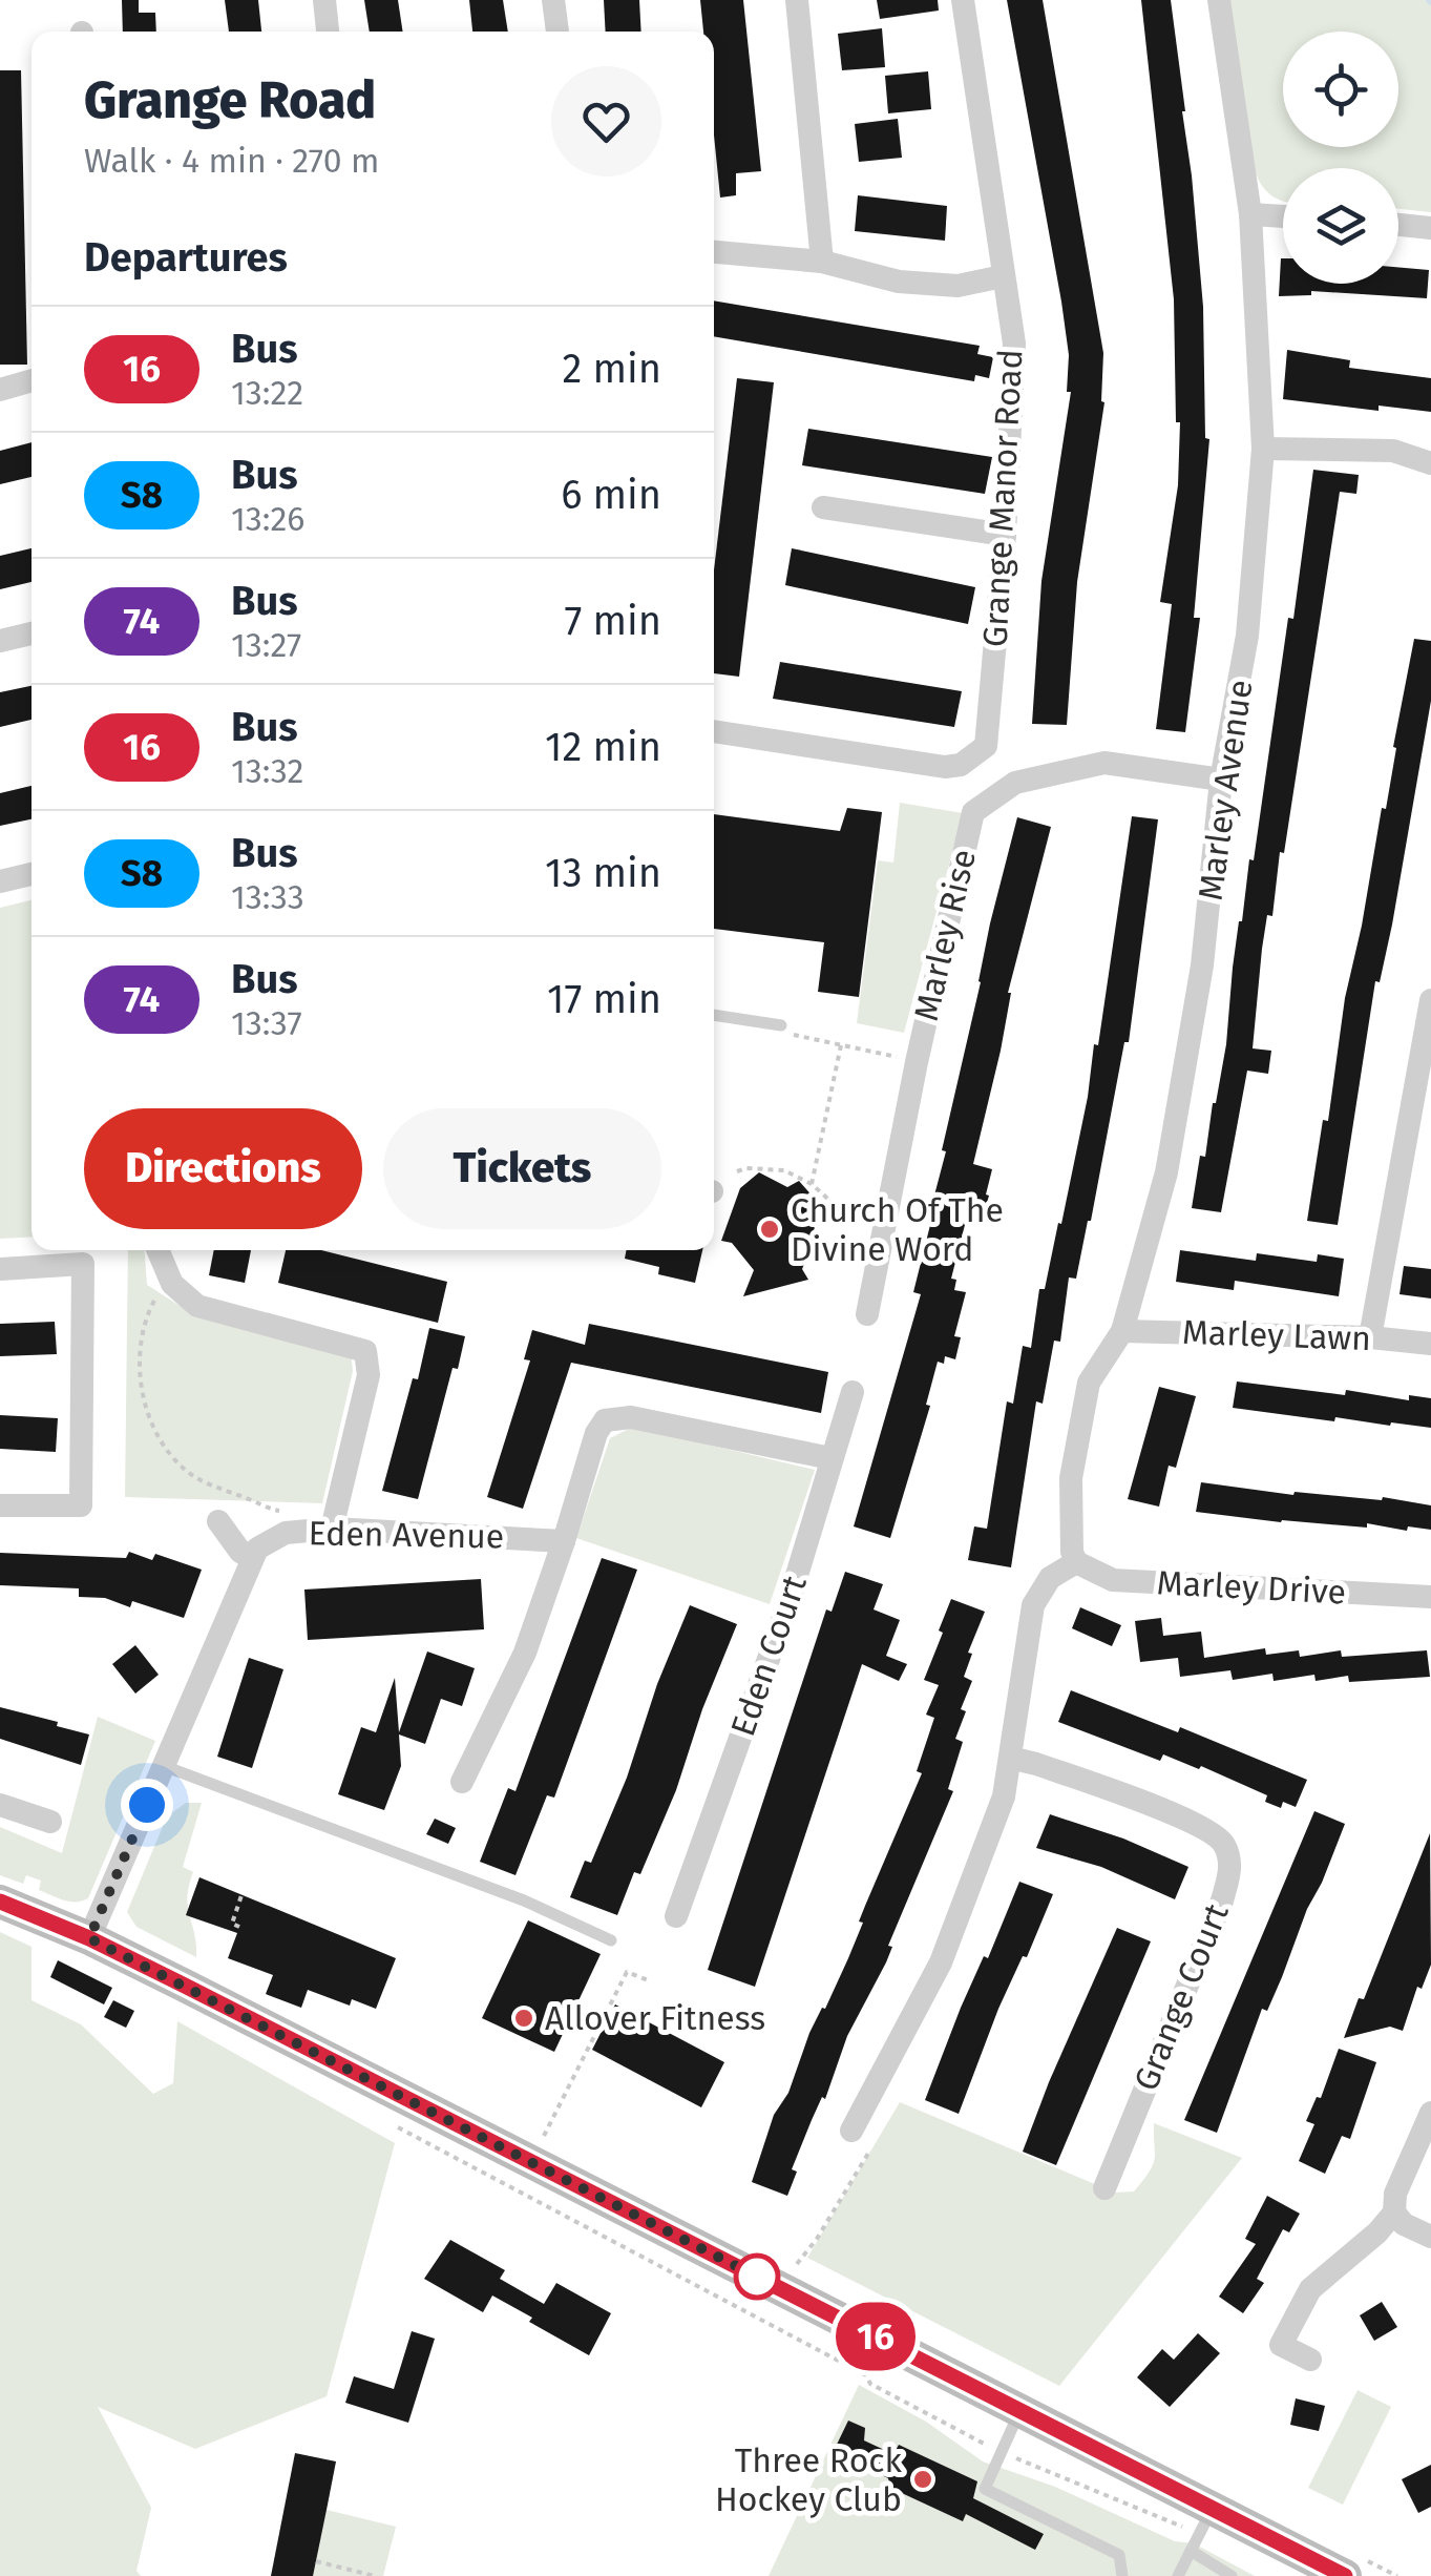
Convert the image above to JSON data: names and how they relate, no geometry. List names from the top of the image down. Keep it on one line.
{"streets":{"street":["Grange Manor Road","Marley Avenue","Marley Rise","Marley Lawn","Eden Avenue","Marley Drive","Eden Court","Grange Court"]},"crossings":[["Marley Avenue","Marley Rise"],["Marley Avenue","Marley Lawn"],["Marley Avenue","Marley Drive"]],"places":["Church Of The Divine Word","Allover Fitness","Three Rock Hockey Club"],"lines":["bus line 16"],"page":{"on_map":"16","heading":[["Grange Road","Walk · 4 min · 270 m"],"Departures"],"list":[{"mark":"16","name":"Bus","note":"13:22","value":"2 min"},{"mark":"S8","name":"Bus","note":"13:26","value":"6 min"},{"mark":"74","name":"Bus","note":"13:27","value":"7 min"},{"mark":"16","name":"Bus","note":"13:32","value":"12 min"},{"mark":"S8","name":"Bus","note":"13:33","value":"13 min"},{"mark":"74","name":"Bus","note":"13:37","value":"17 min"}],"buttons":["Directions","Tickets"]}}
